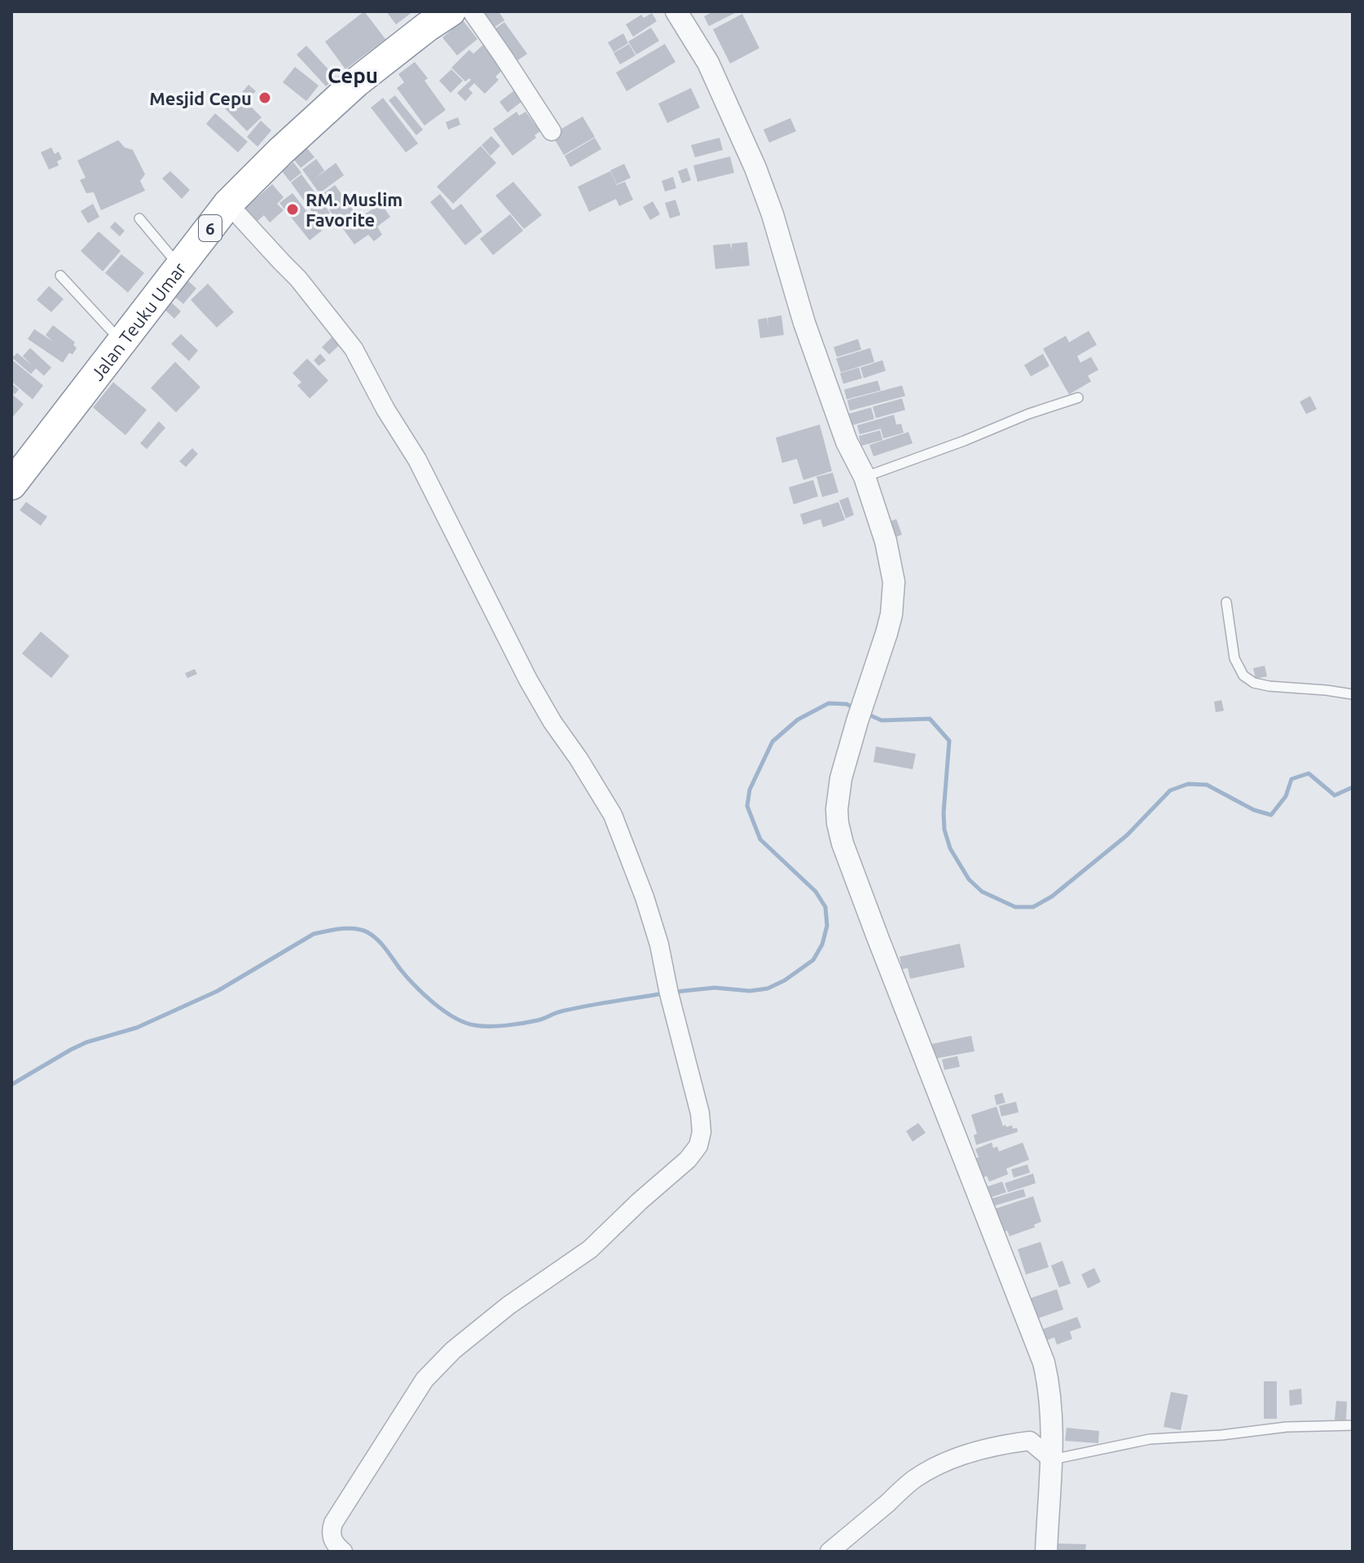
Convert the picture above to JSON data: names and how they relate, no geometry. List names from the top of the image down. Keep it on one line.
{"streets":{"highway":["6","Jalan Teuku Umar"]},"districts":["Cepu"],"places":["Mesjid Cepu","RM. Muslim Favorite"]}
